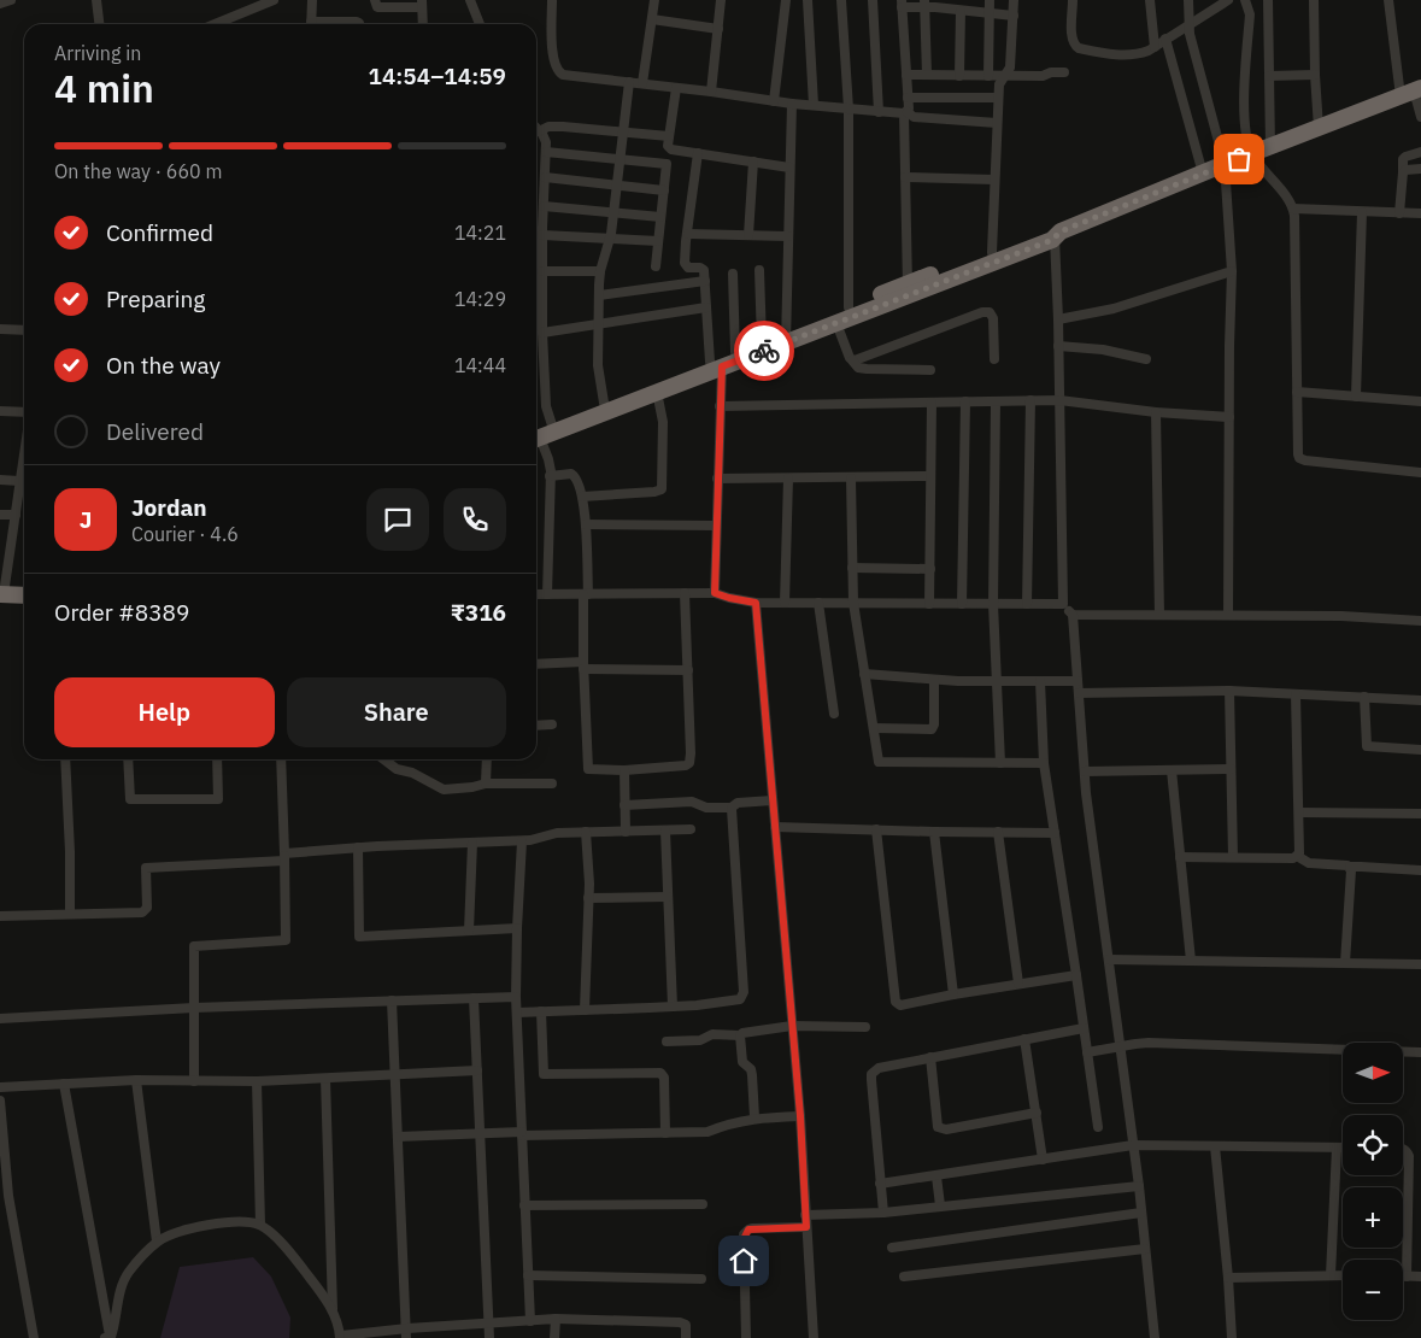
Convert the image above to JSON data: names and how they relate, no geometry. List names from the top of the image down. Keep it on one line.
{"north":"right","page":{"heading":["4 min","Arriving in","14:54–14:59"],"panel":["Jordan","Courier · 4.6","Order #8389","₹316"],"bar":"On the way · 660 m","list":[["Confirmed","14:21"],["Preparing","14:29"],["On the way","14:44"],"Delivered"],"round":"J","buttons":["Help","Share"],"map_buttons":["+","−"]}}
